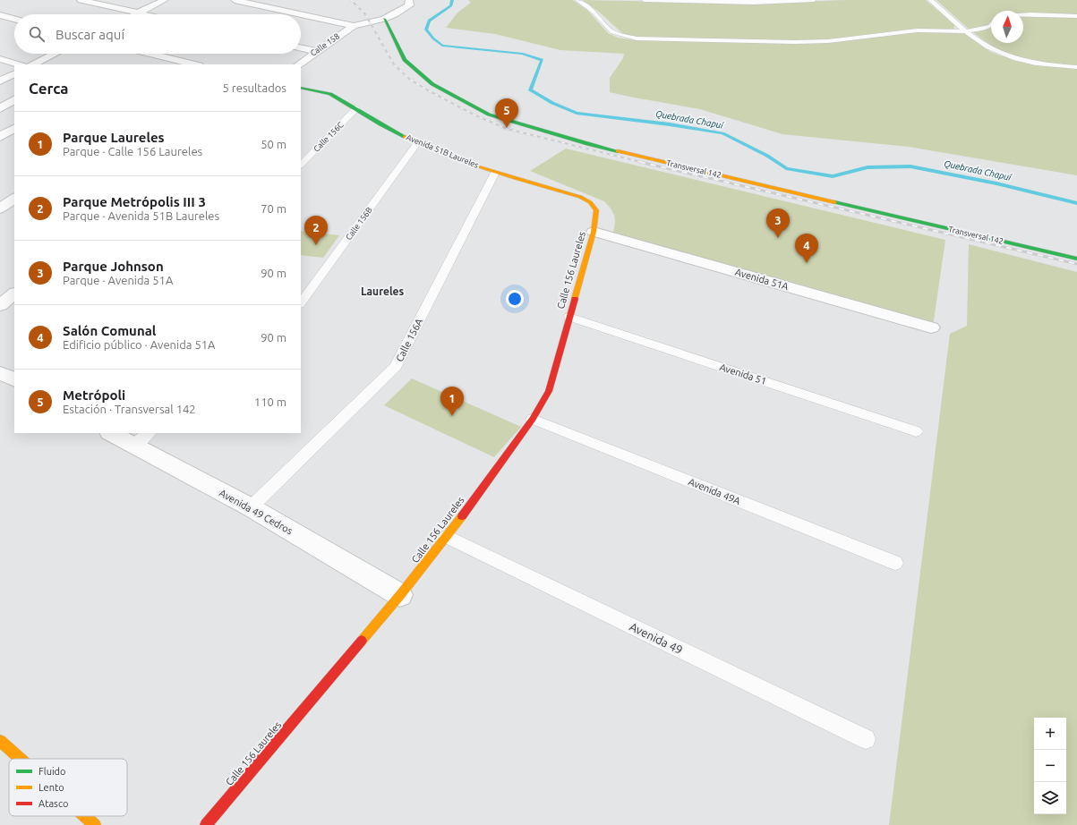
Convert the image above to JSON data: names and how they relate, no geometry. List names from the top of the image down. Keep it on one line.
{"streets":{"street":["Calle 158","Avenida 51B Laureles","Transversal 142","Calle 156 Laureles","Avenida 51A","Avenida 49 Cedros"],"lane":["Calle 156C","Calle 156B","Calle 156A","Avenida 51","Avenida 49A","Avenida 49"]},"crossings":[["Calle 156C","Avenida 51B Laureles"],["Avenida 51B Laureles","Calle 156B"],["Avenida 51B Laureles","Calle 156 Laureles"],["Avenida 51B Laureles","Calle 156A"],["Calle 156 Laureles","Avenida 51A"],["Calle 156 Laureles","Avenida 51"],["Calle 156 Laureles","Avenida 49A"],["Calle 156 Laureles","Avenida 49 Cedros"],["Calle 156 Laureles","Avenida 49"],["Calle 156A","Avenida 49 Cedros"]],"districts":["Laureles"],"water":["Quebrada Chapuí"],"legend":["Fluido","Lento","Atasco"],"north":"top","page":{"search":"Buscar aquí","heading":["Cerca","5 resultados"],"pins":["5","3","2","4","1"],"list":[{"mark":"1","name":"Parque Laureles","note":"Parque · Calle 156 Laureles","value":"50 m"},{"mark":"2","name":"Parque Metrópolis III 3","note":"Parque · Avenida 51B Laureles","value":"70 m"},{"mark":"3","name":"Parque Johnson","note":"Parque · Avenida 51A","value":"90 m"},{"mark":"4","name":"Salón Comunal","note":"Edificio público · Avenida 51A","value":"90 m"},{"mark":"5","name":"Metrópoli","note":"Estación · Transversal 142","value":"110 m"}],"map_buttons":["+","−"]}}
